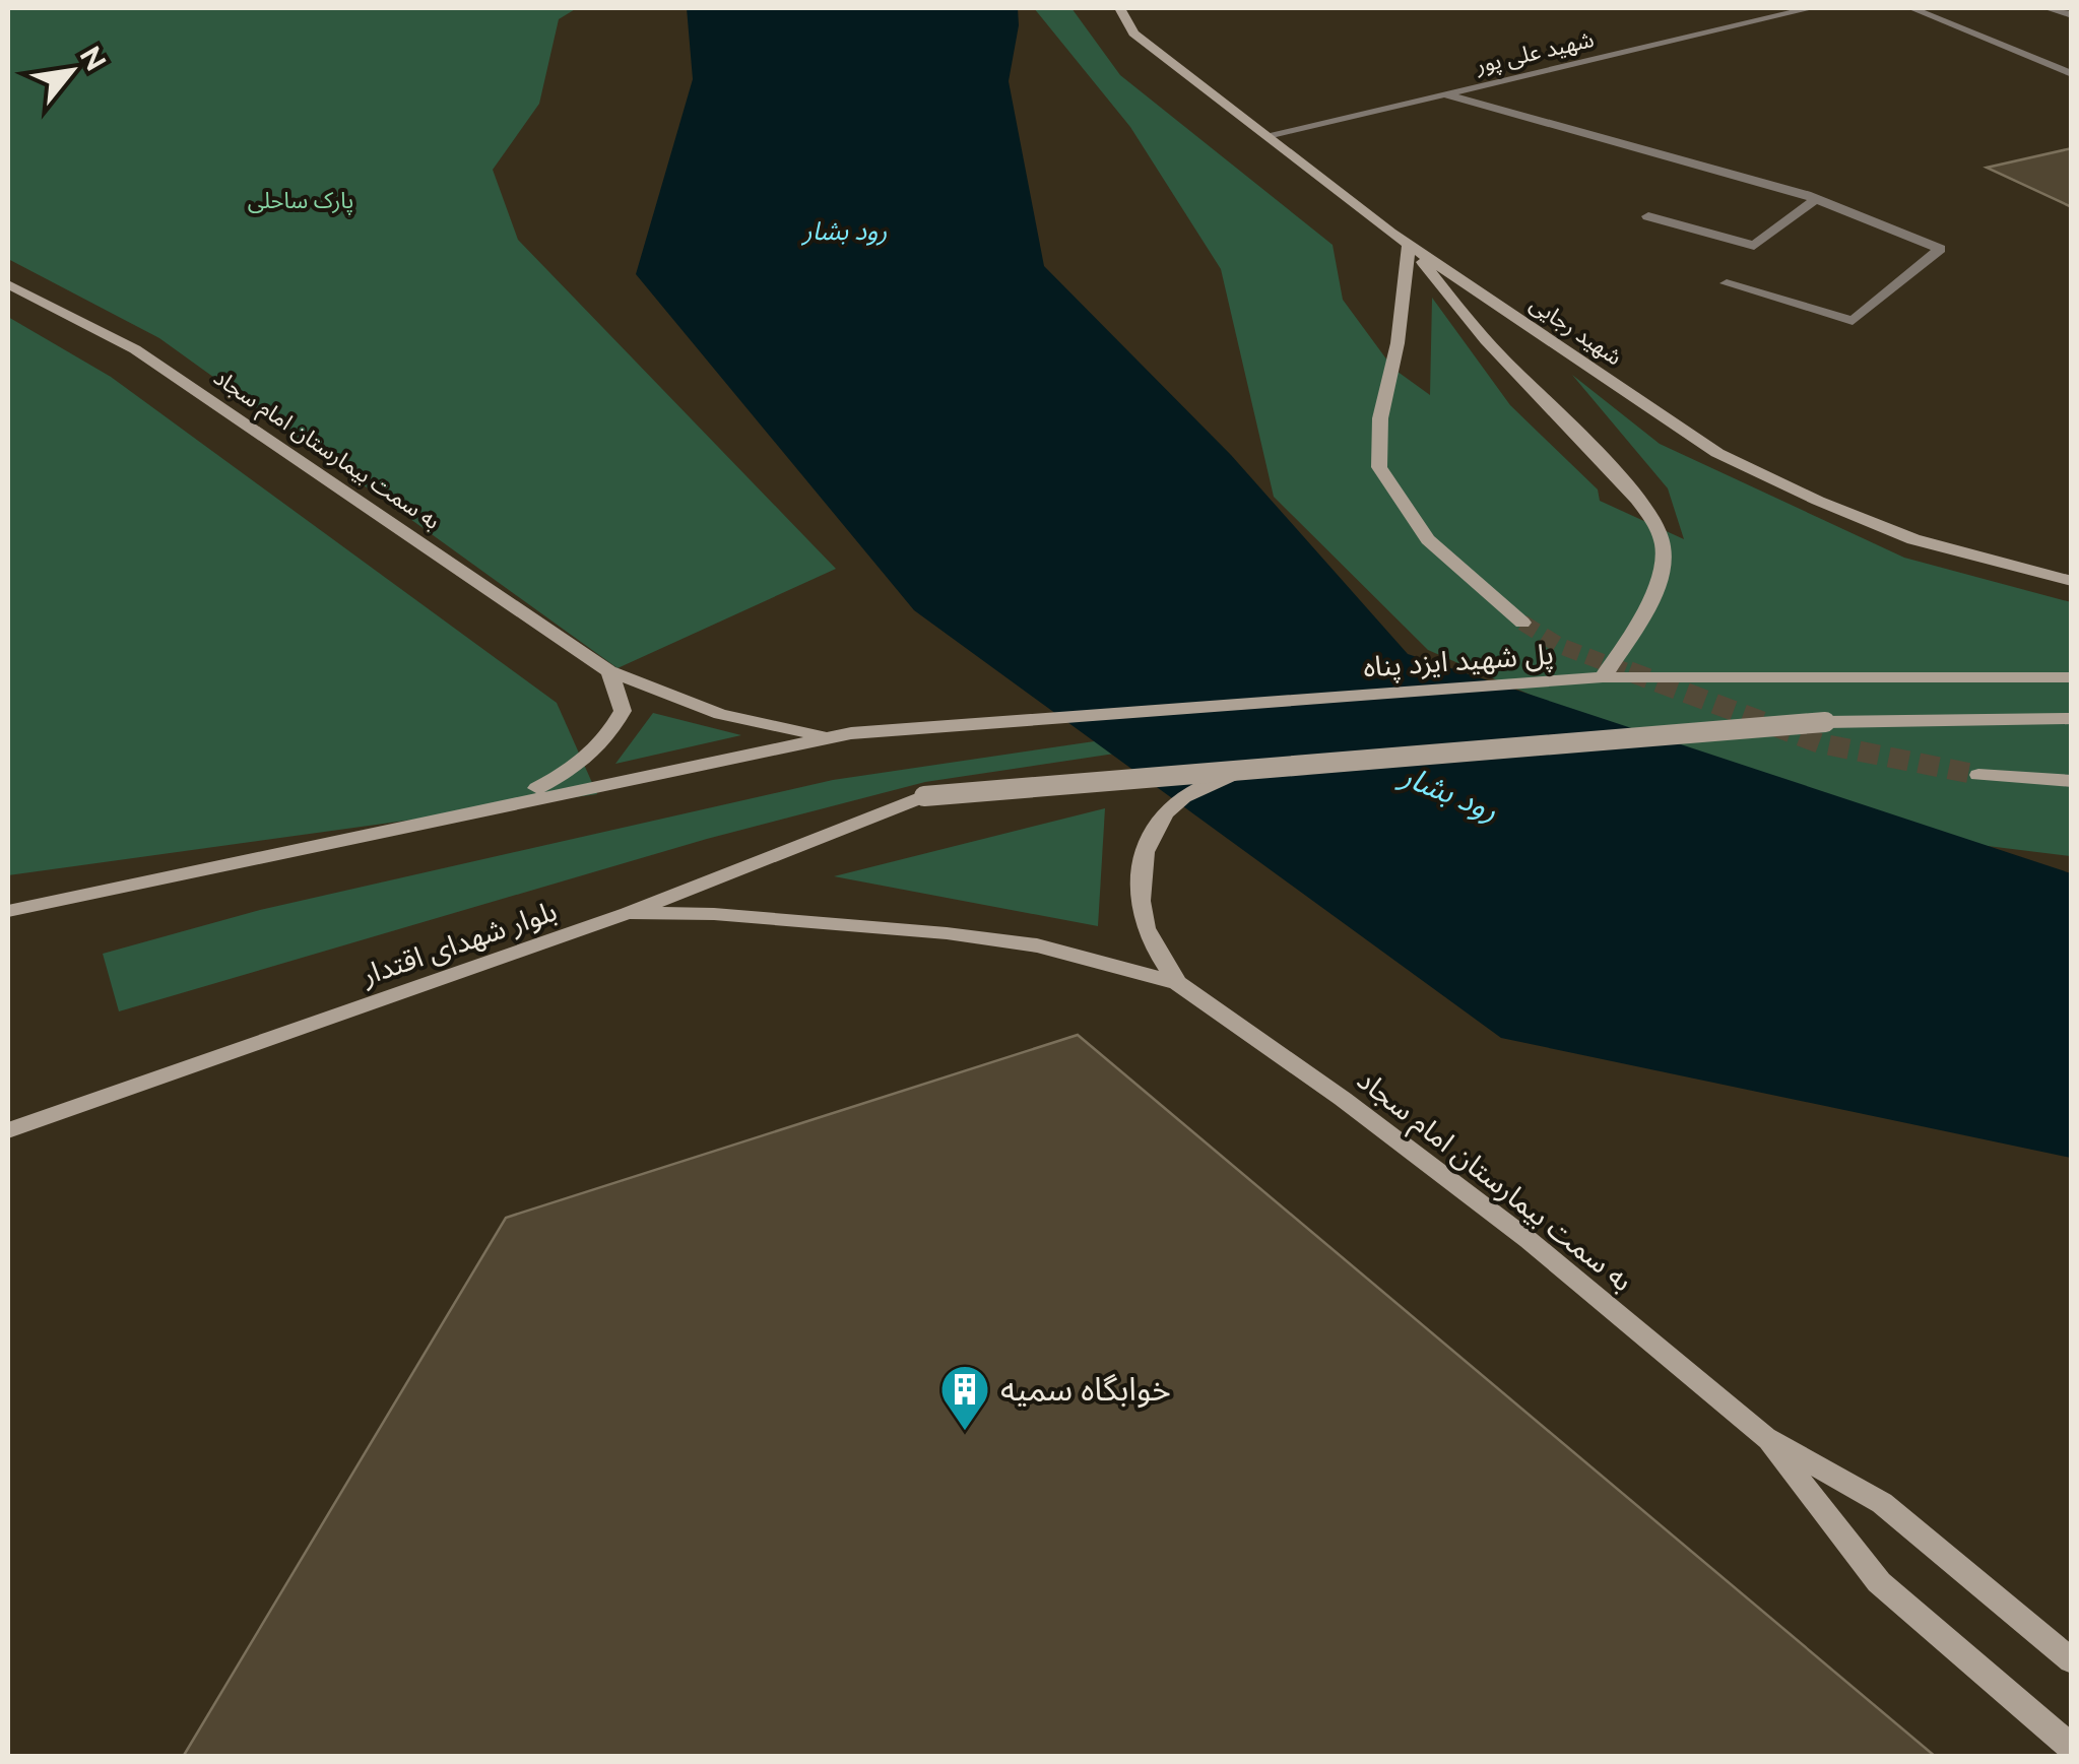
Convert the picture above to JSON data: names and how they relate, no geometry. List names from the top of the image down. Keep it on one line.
{"streets":{"street":["شهید علی پور","شهید رجایی","به سمت بیمارستان امام سجاد","پل شهید ایزد پناه","بلوار شهدای اقتدار"]},"crossings":[["شهید علی پور","شهید رجایی"],["به سمت بیمارستان امام سجاد","پل شهید ایزد پناه"]],"water":["رود بشار"],"parks":["پارک ساحلی"],"places":{"building":["خوابگاه سمیه"]},"north":"top right"}
